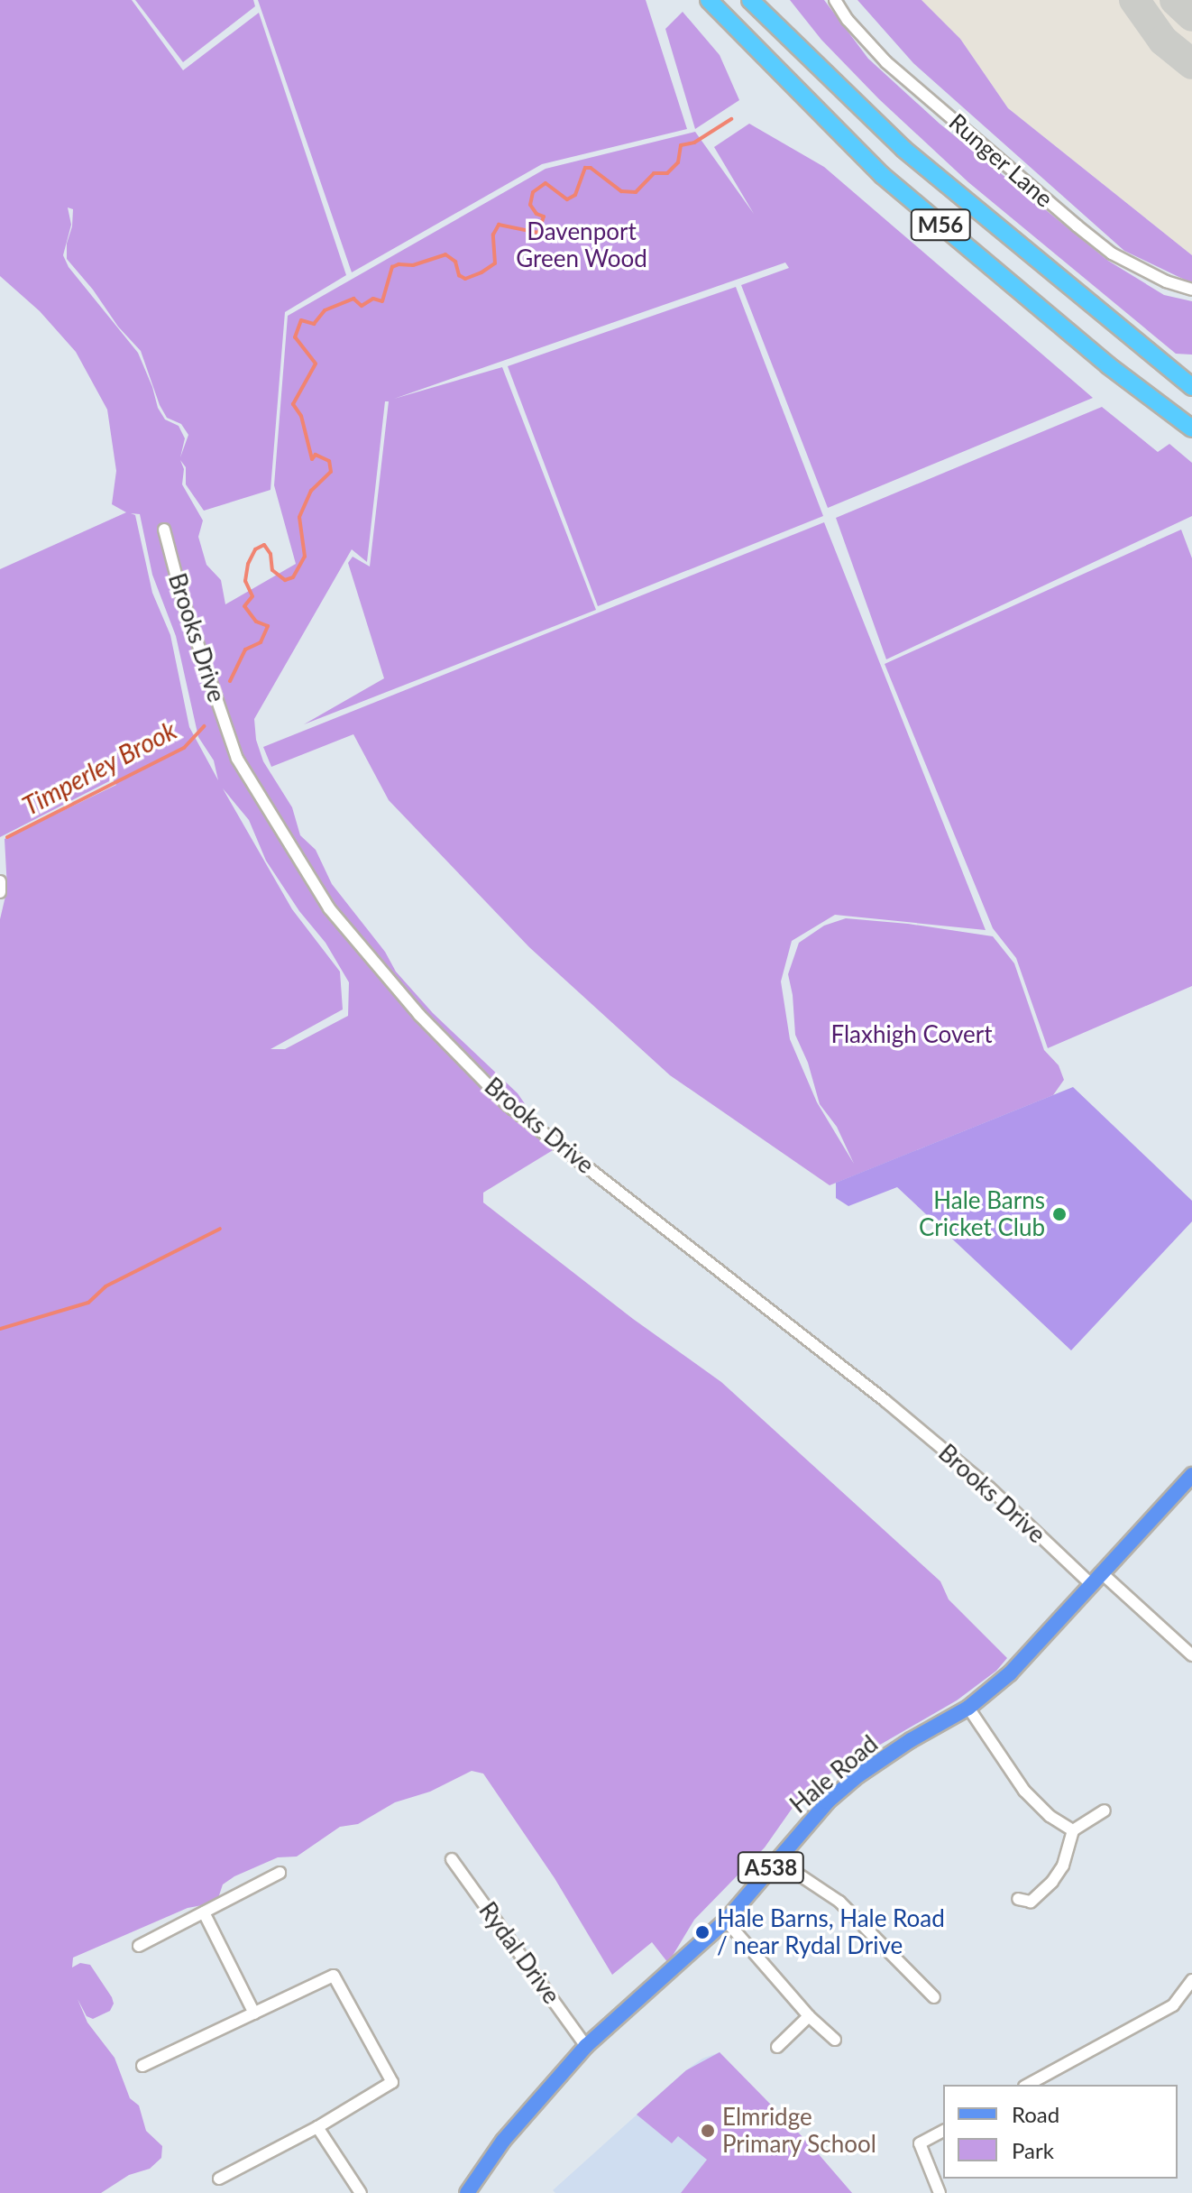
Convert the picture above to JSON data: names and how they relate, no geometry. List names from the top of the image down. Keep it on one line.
{"streets":{"highway":["M56"],"main road":["Hale Road","A538"],"street":["Runger Lane","Brooks Drive","Rydal Drive"]},"crossings":[["Brooks Drive","Hale Road"],["Hale Road","Rydal Drive"]],"water":["Timperley Brook"],"parks":["Davenport Green Wood","Flaxhigh Covert"],"places":["Hale Barns Cricket Club","Hale Barns, Hale Road / near Rydal Drive","Elmridge Primary School"],"legend":["Road","Park"]}
